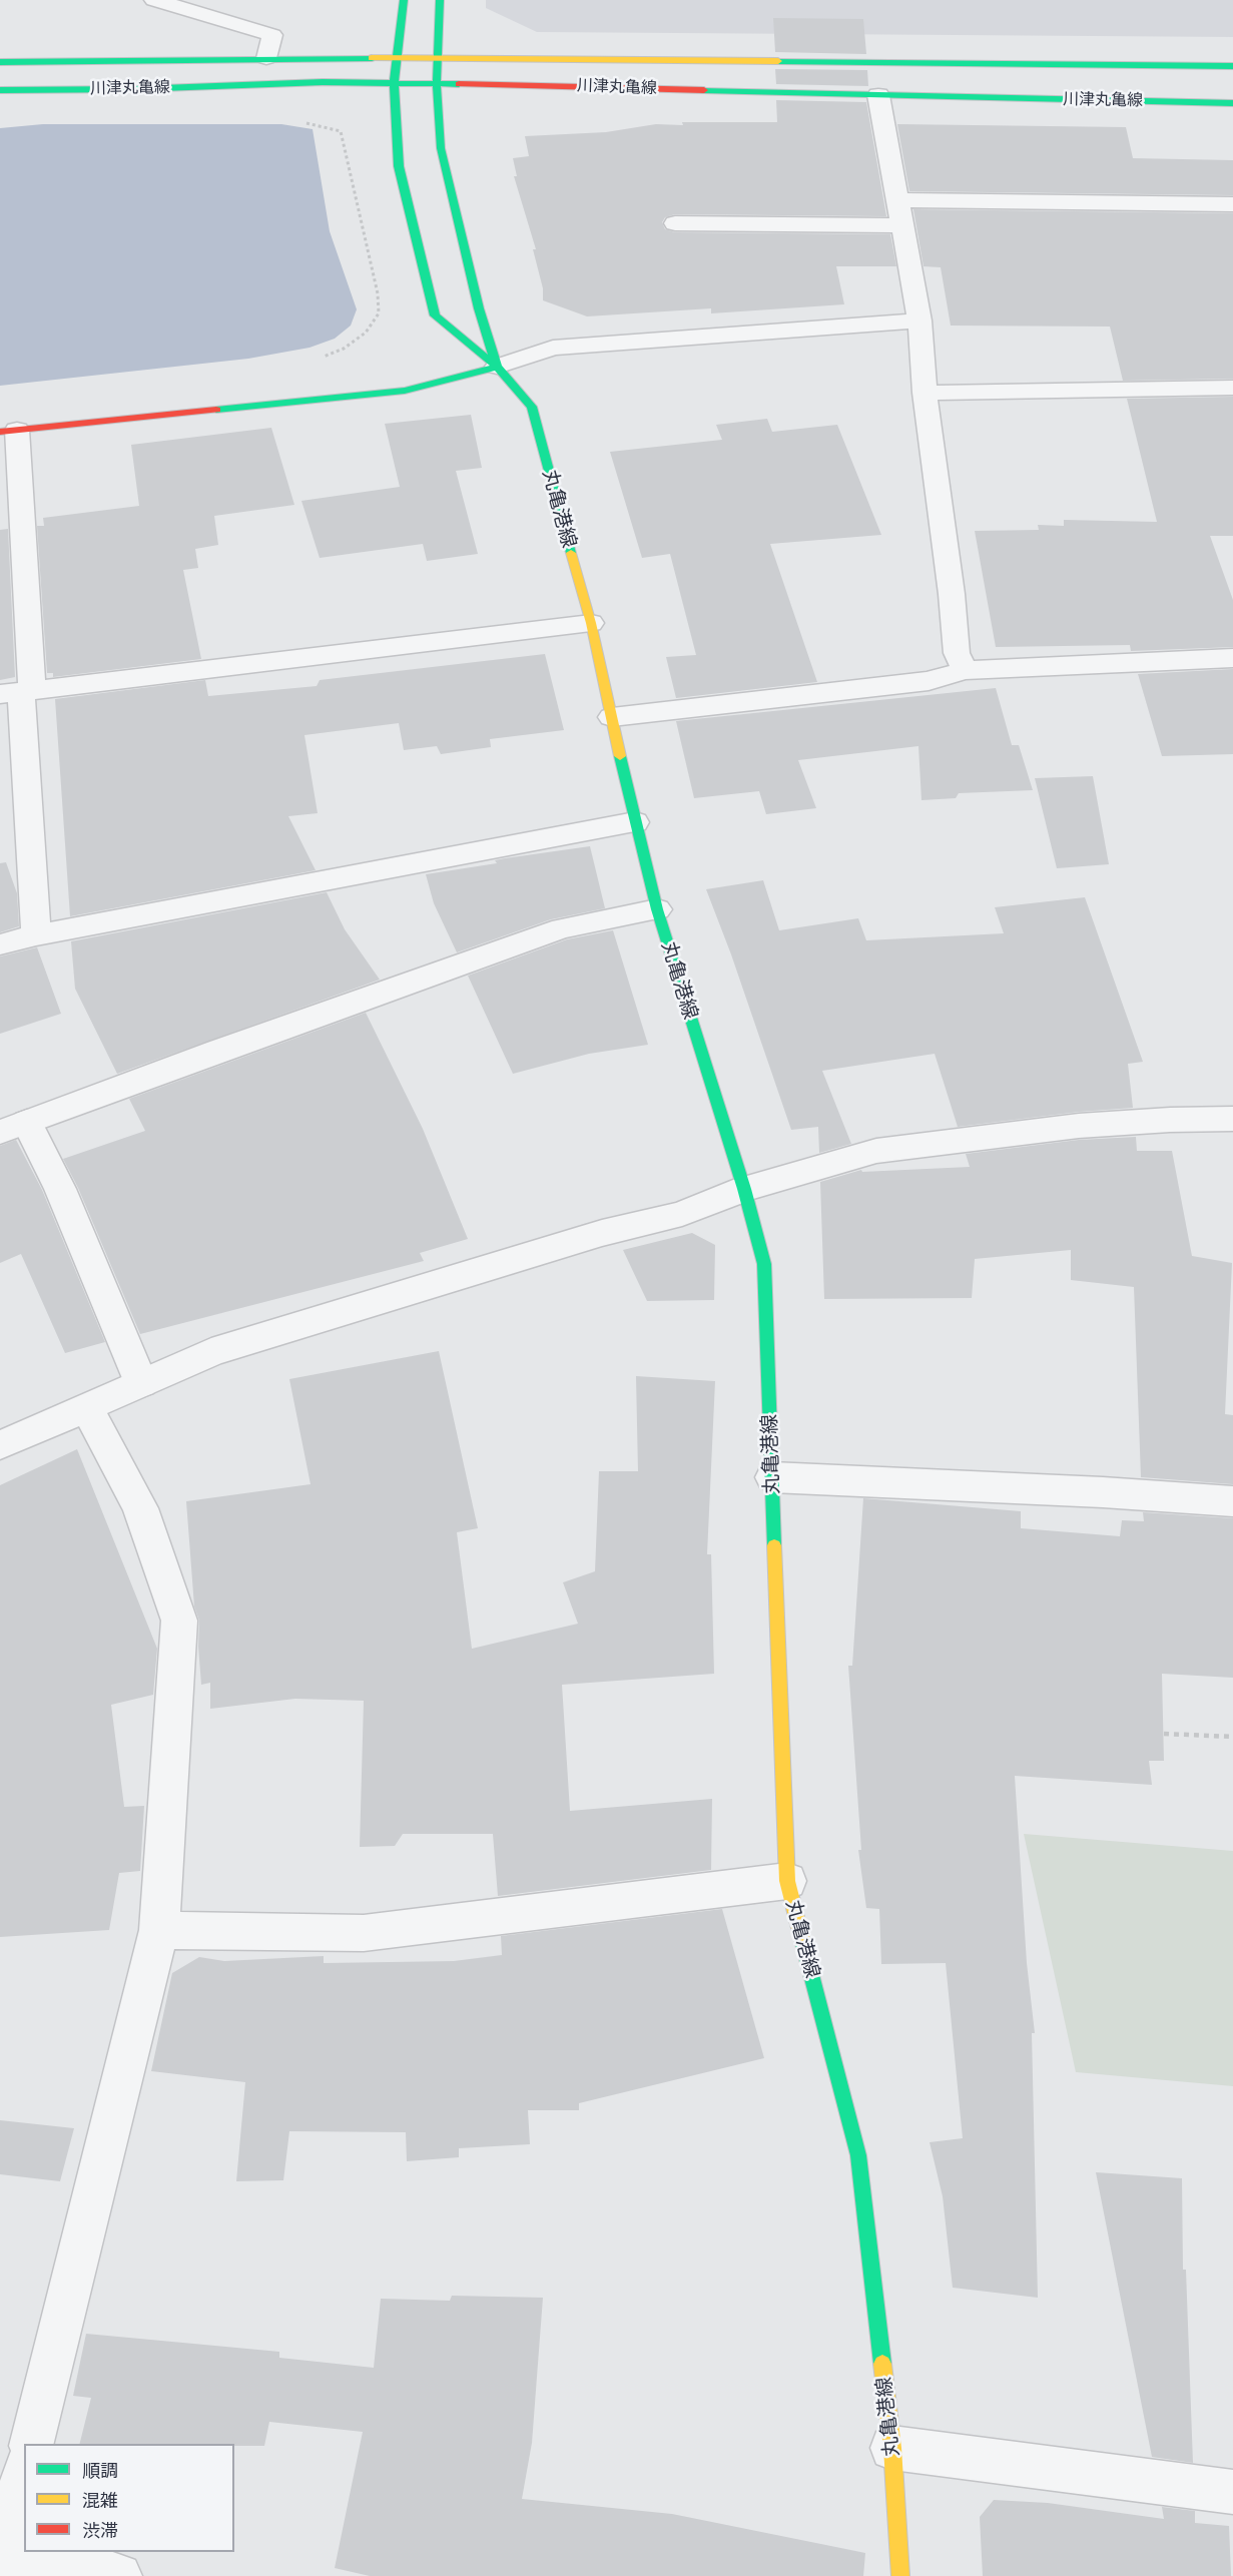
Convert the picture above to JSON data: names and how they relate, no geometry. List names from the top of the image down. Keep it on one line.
{"streets":{"main road":["川津丸亀線","丸亀港線"]},"crossings":[["川津丸亀線","丸亀港線"]],"legend":["順調","混雑","渋滞"]}
